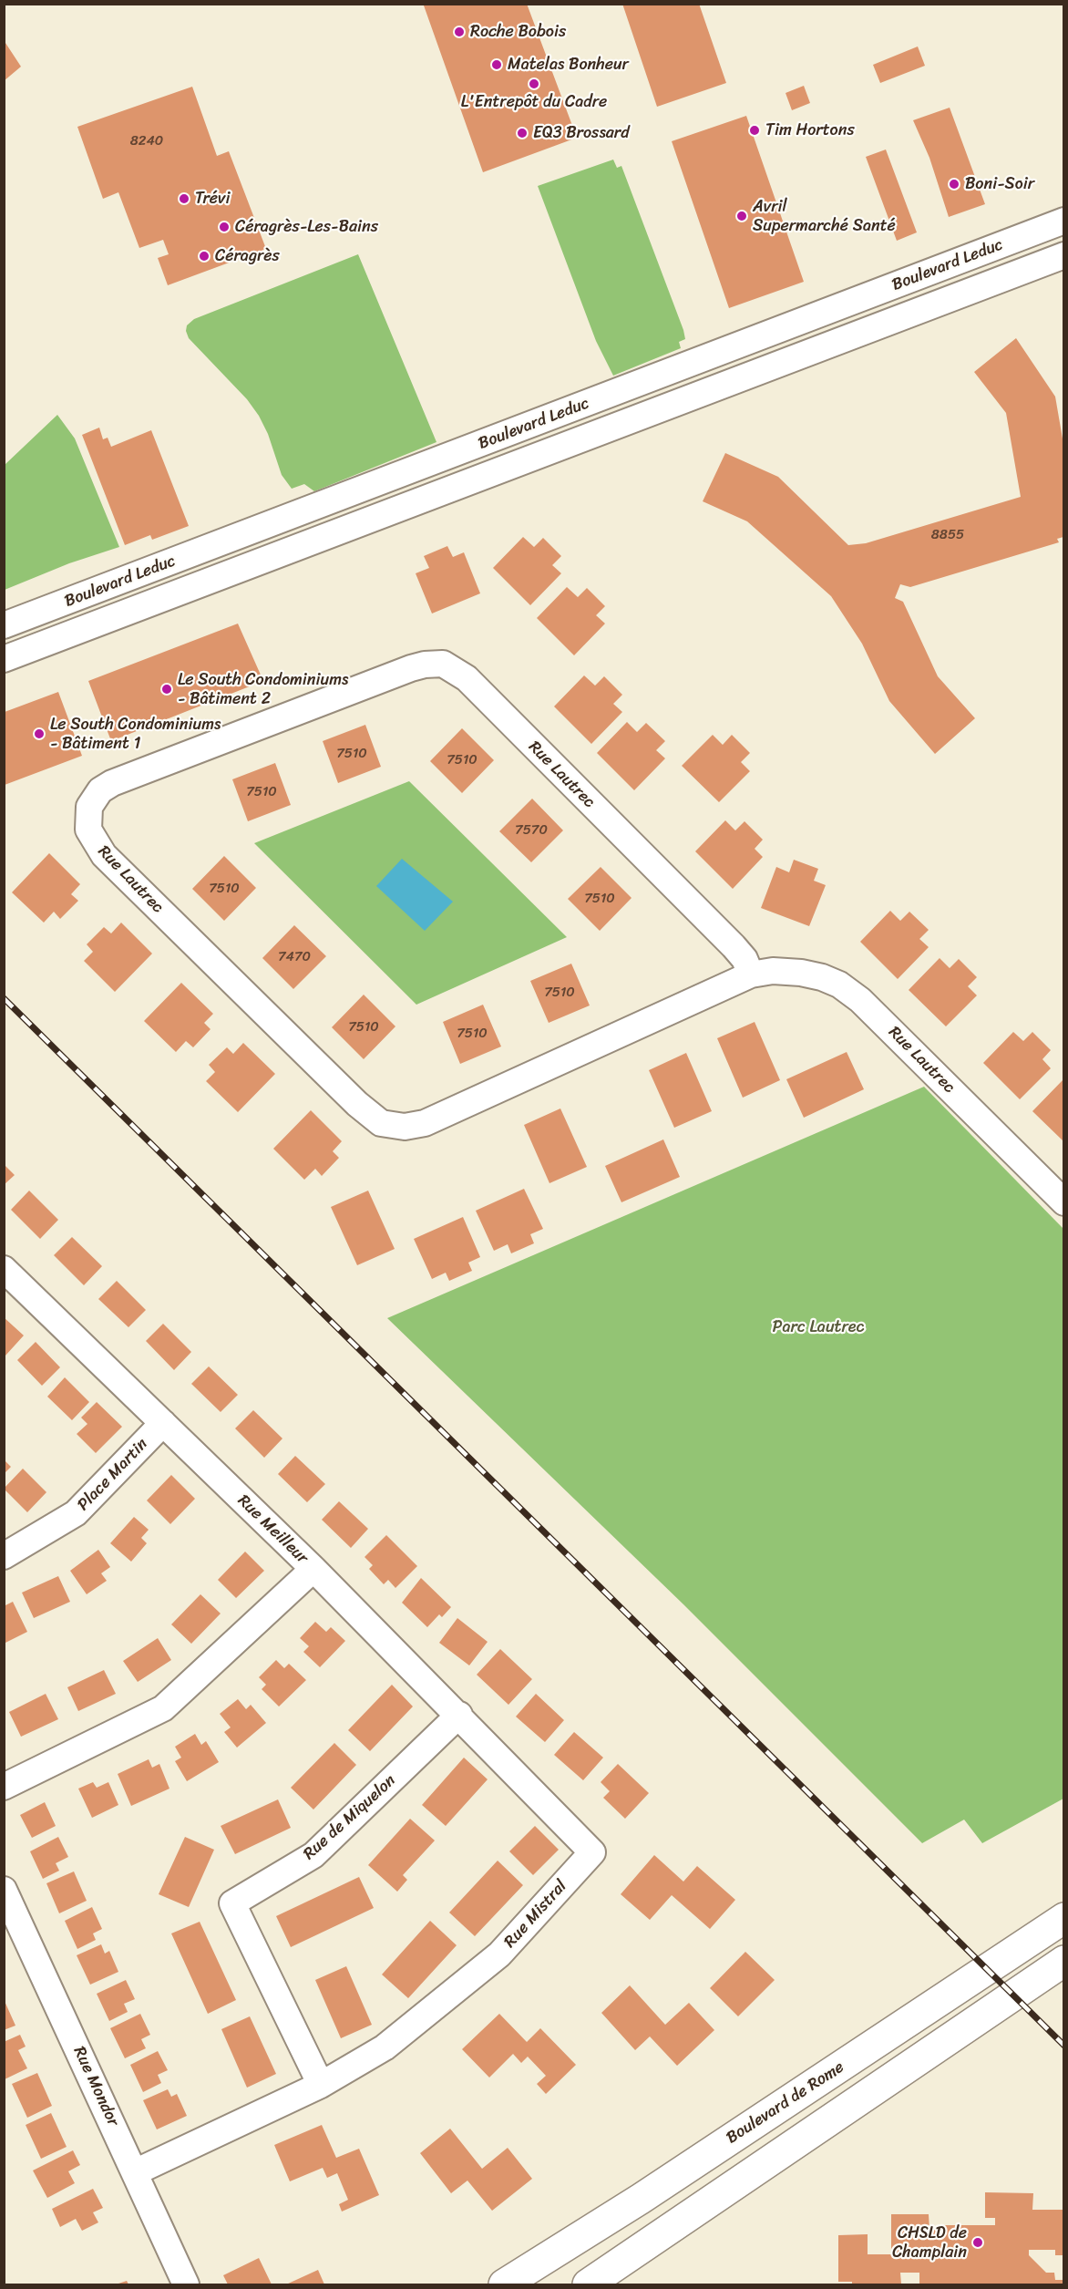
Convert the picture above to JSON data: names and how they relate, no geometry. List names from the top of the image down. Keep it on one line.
{"streets":{"main road":["Boulevard de Rome"],"street":["Boulevard Leduc","Rue Lautrec","Place Martin","Rue Meilleur","Rue de Miquelon","Rue Mistral","Rue Mondor"]},"crossings":[["Place Martin","Rue Meilleur"],["Rue Meilleur","Rue Mistral"],["Rue de Miquelon","Rue Mistral"],["Rue Mistral","Rue Mondor"]],"parks":["Parc Lautrec"],"places":["Roche Bobois","Matelas Bonheur","L'Entrepôt du Cadre","Tim Hortons","EQ3 Brossard","Boni-Soir","Trévi","Avril Supermarché Santé","Céragrès-Les-Bains","Céragrès","Le South Condominiums - Bâtiment 2","Le South Condominiums - Bâtiment 1","CHSLD de Champlain"],"house_numbers":["8240","8855","7510","7510","7510","7570","7510","7510","7470","7510","7510","7510"]}
